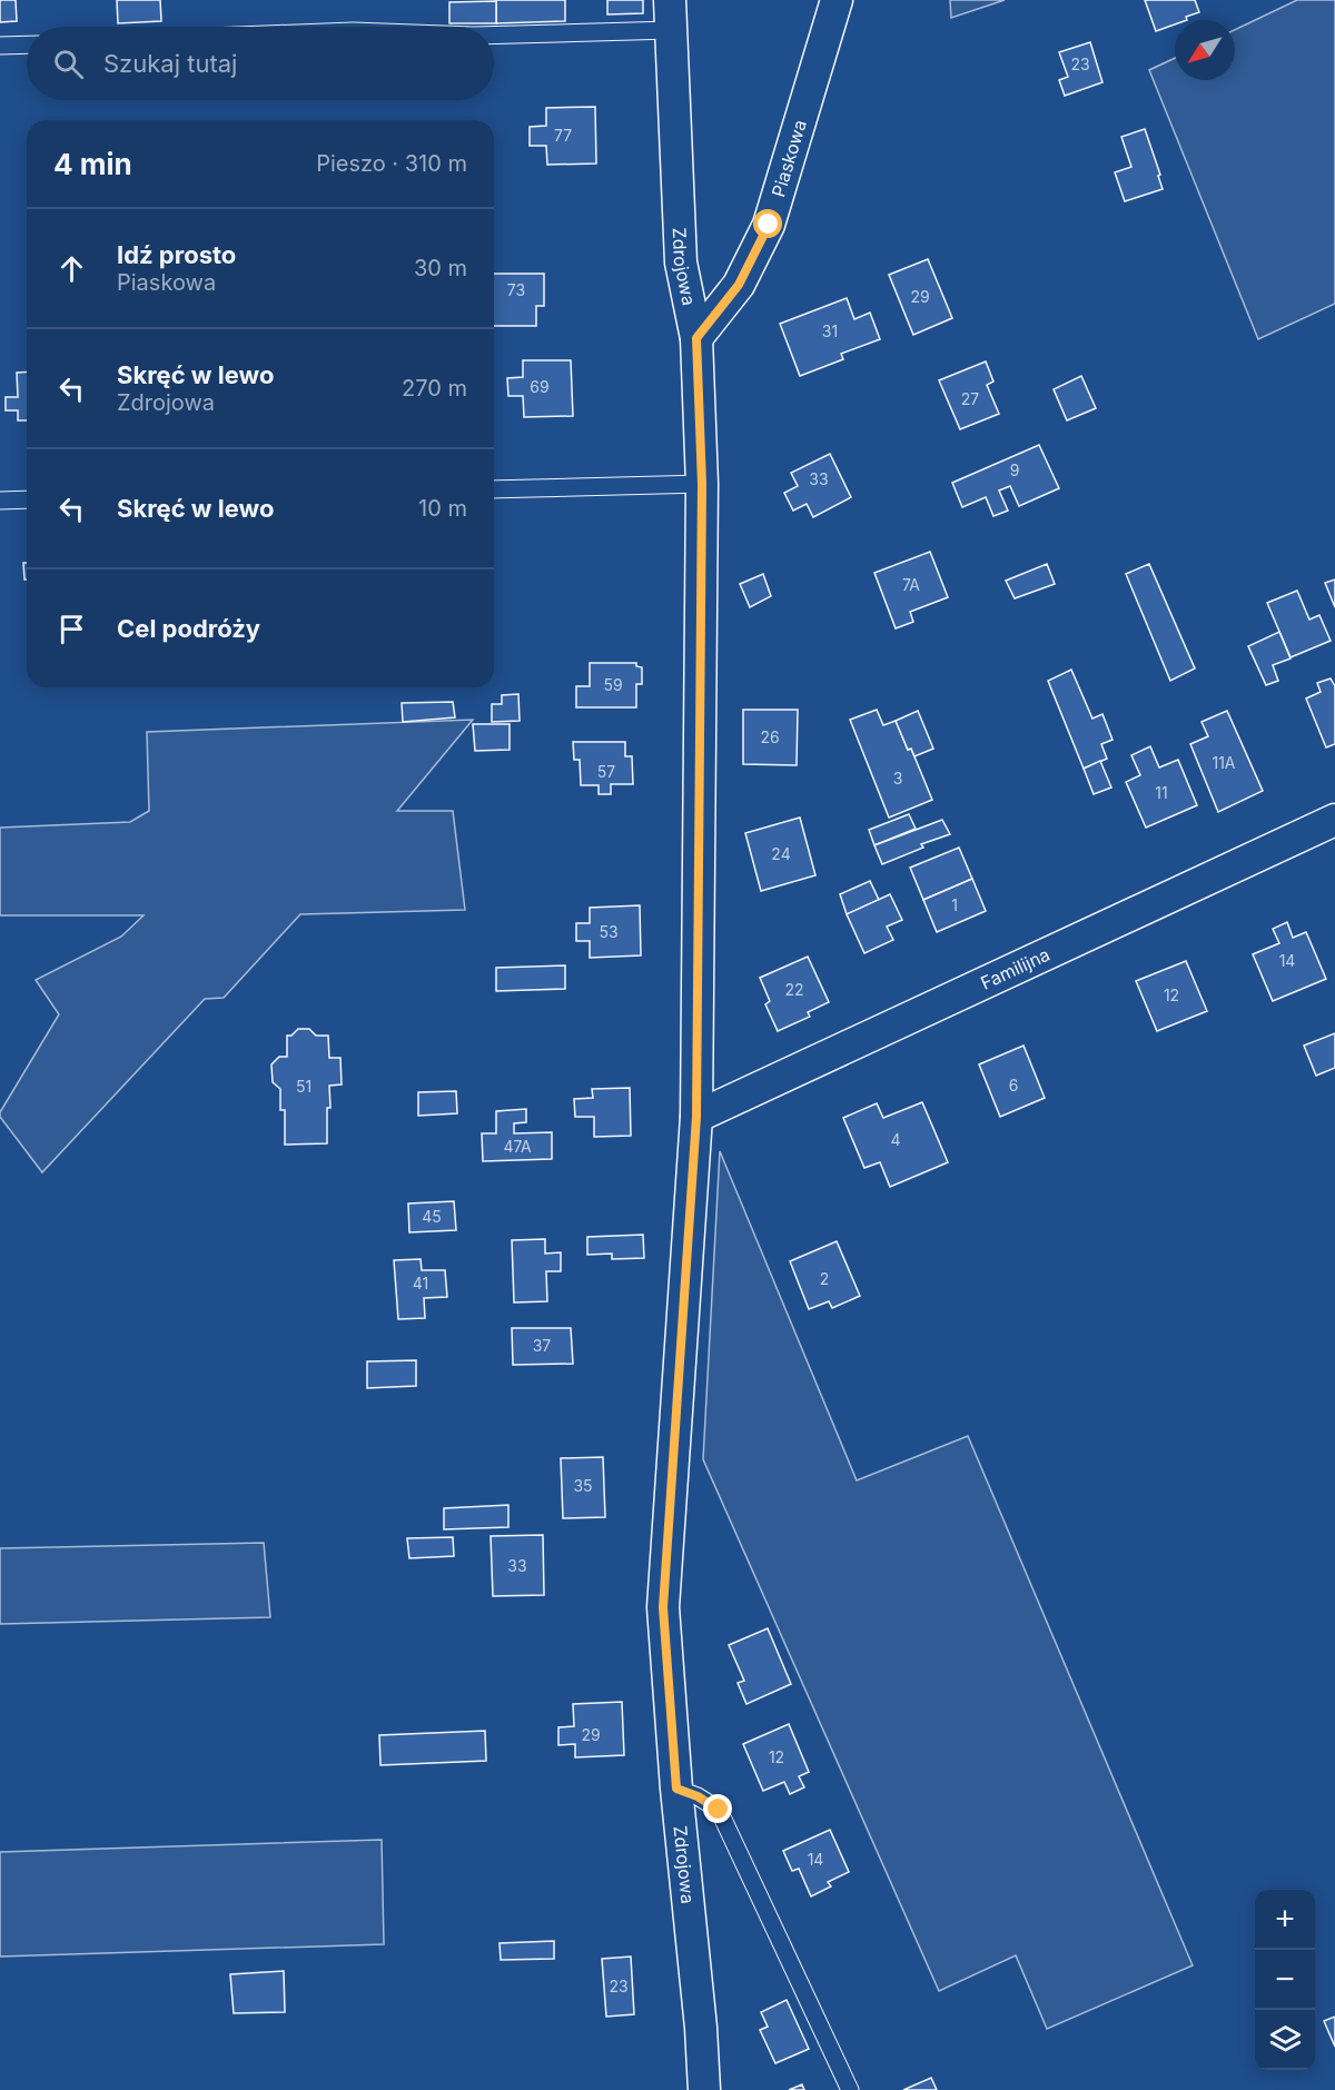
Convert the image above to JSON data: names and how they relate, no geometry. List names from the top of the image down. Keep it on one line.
{"streets":{"street":["Piaskowa","Zdrojowa","Familijna"]},"crossings":[["Piaskowa","Zdrojowa"],["Zdrojowa","Familijna"]],"house_numbers":["23","77","73","29","31","69","27","9","33","7A","59","26","11A","57","3","11","24","1","53","14","22","12","6","51","4","47A","45","2","41","37","35","33","29","12","14","23"],"north":"bottom left","page":{"search":"Szukaj tutaj","heading":["4 min","Pieszo · 310 m"],"list":[["Idź prosto","Piaskowa","30 m"],["Skręć w lewo","Zdrojowa","270 m"],["Skręć w lewo","10 m"],"Cel podróży"],"map_buttons":["+","−"]}}
